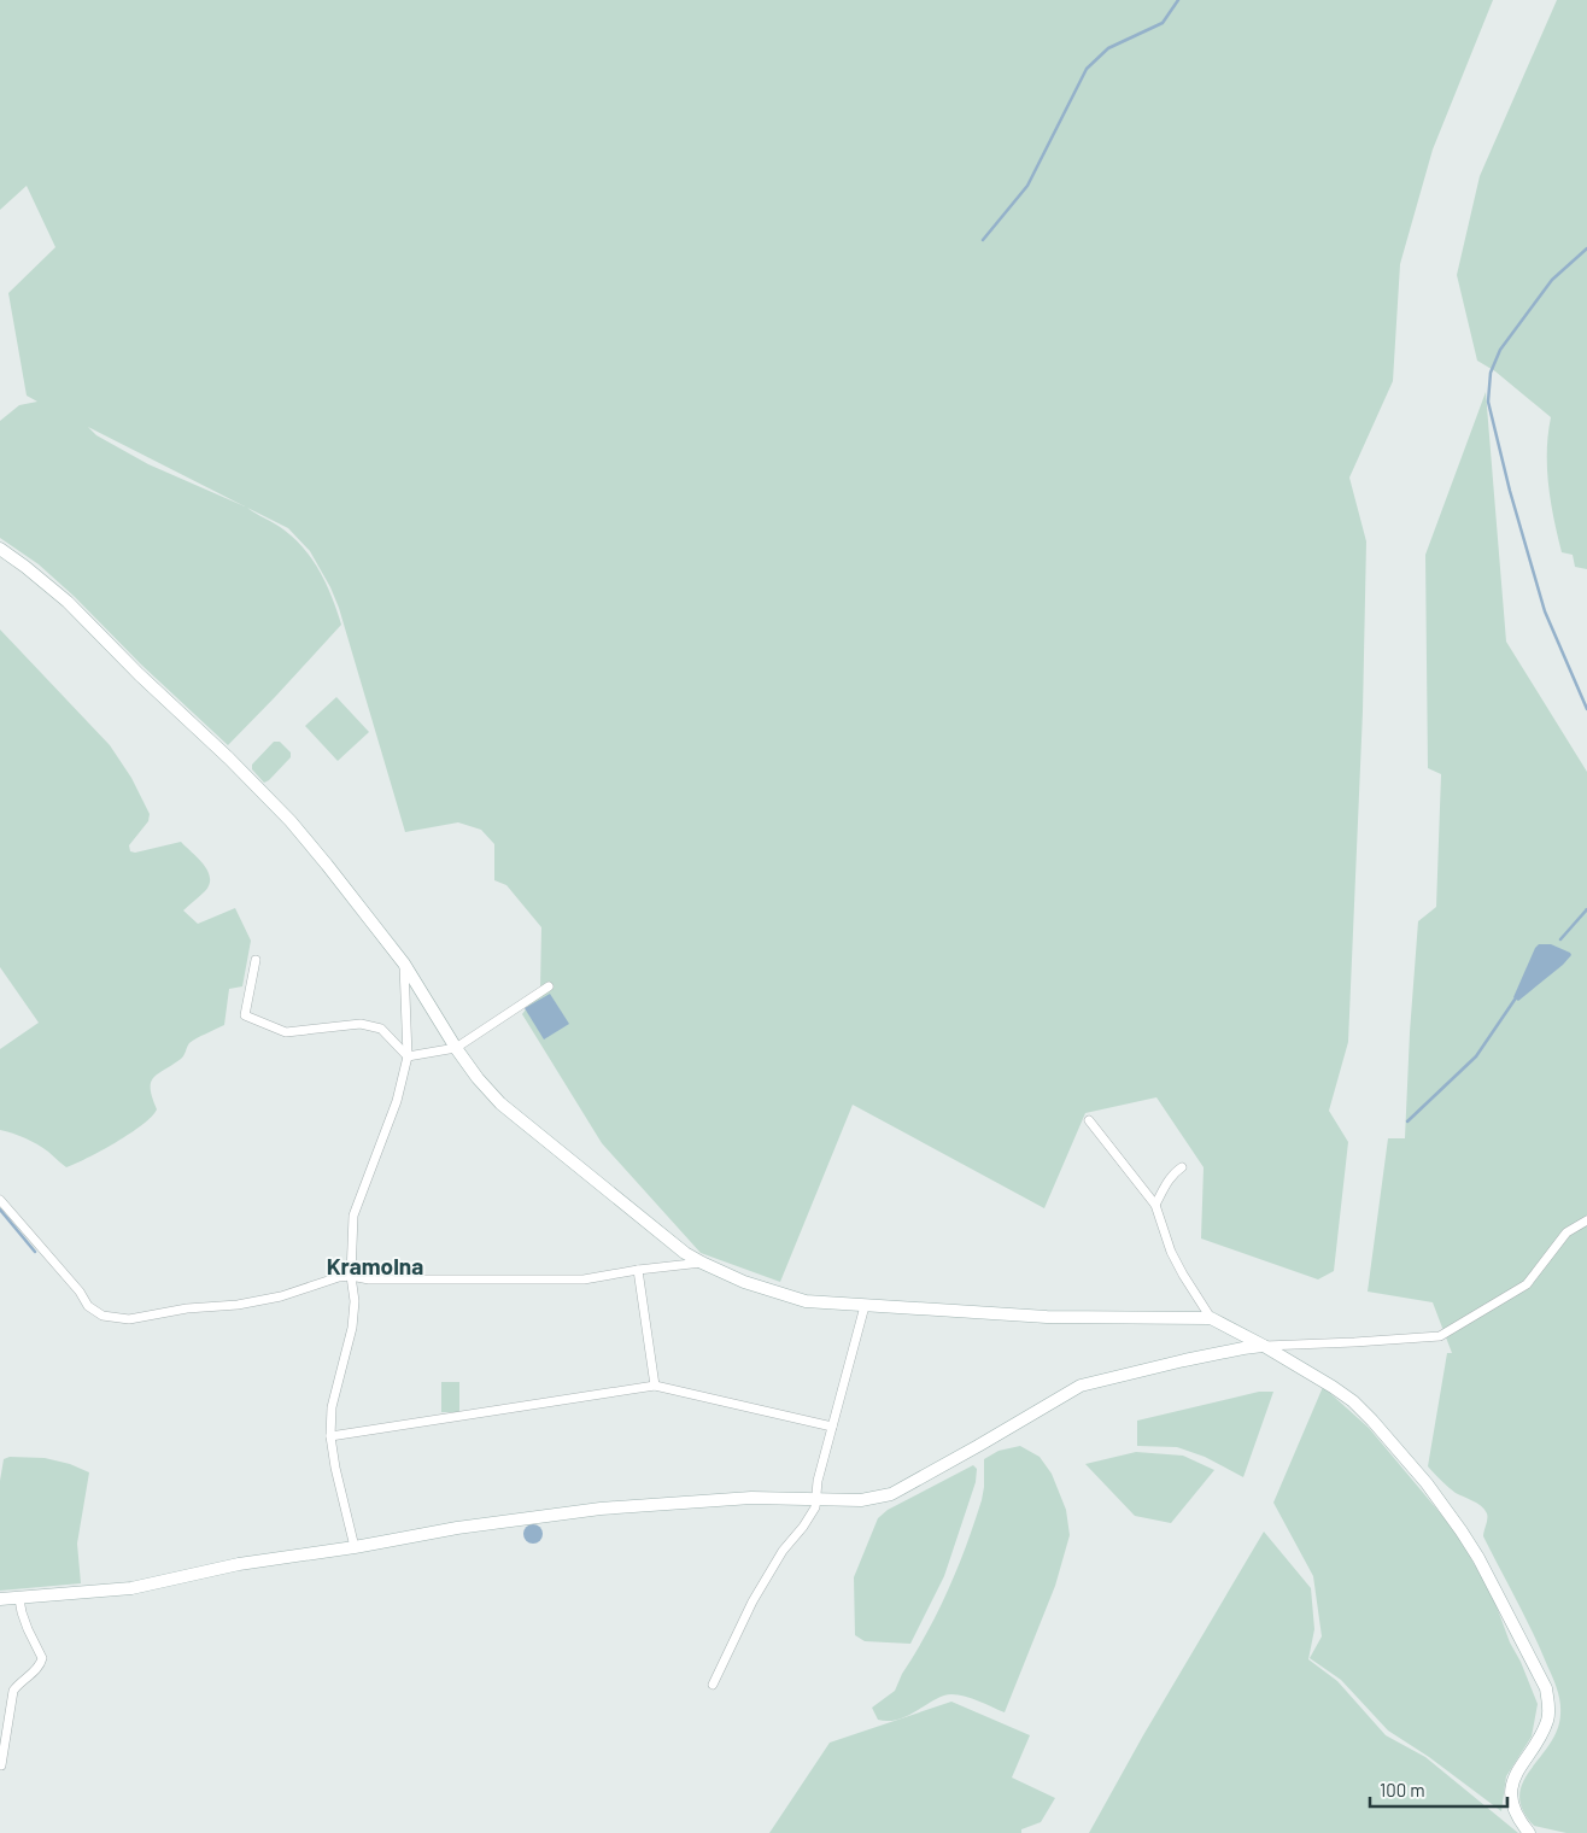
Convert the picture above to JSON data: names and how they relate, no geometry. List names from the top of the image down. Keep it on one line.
{"districts":["Kramolna"],"scale_bar":"100 m"}
